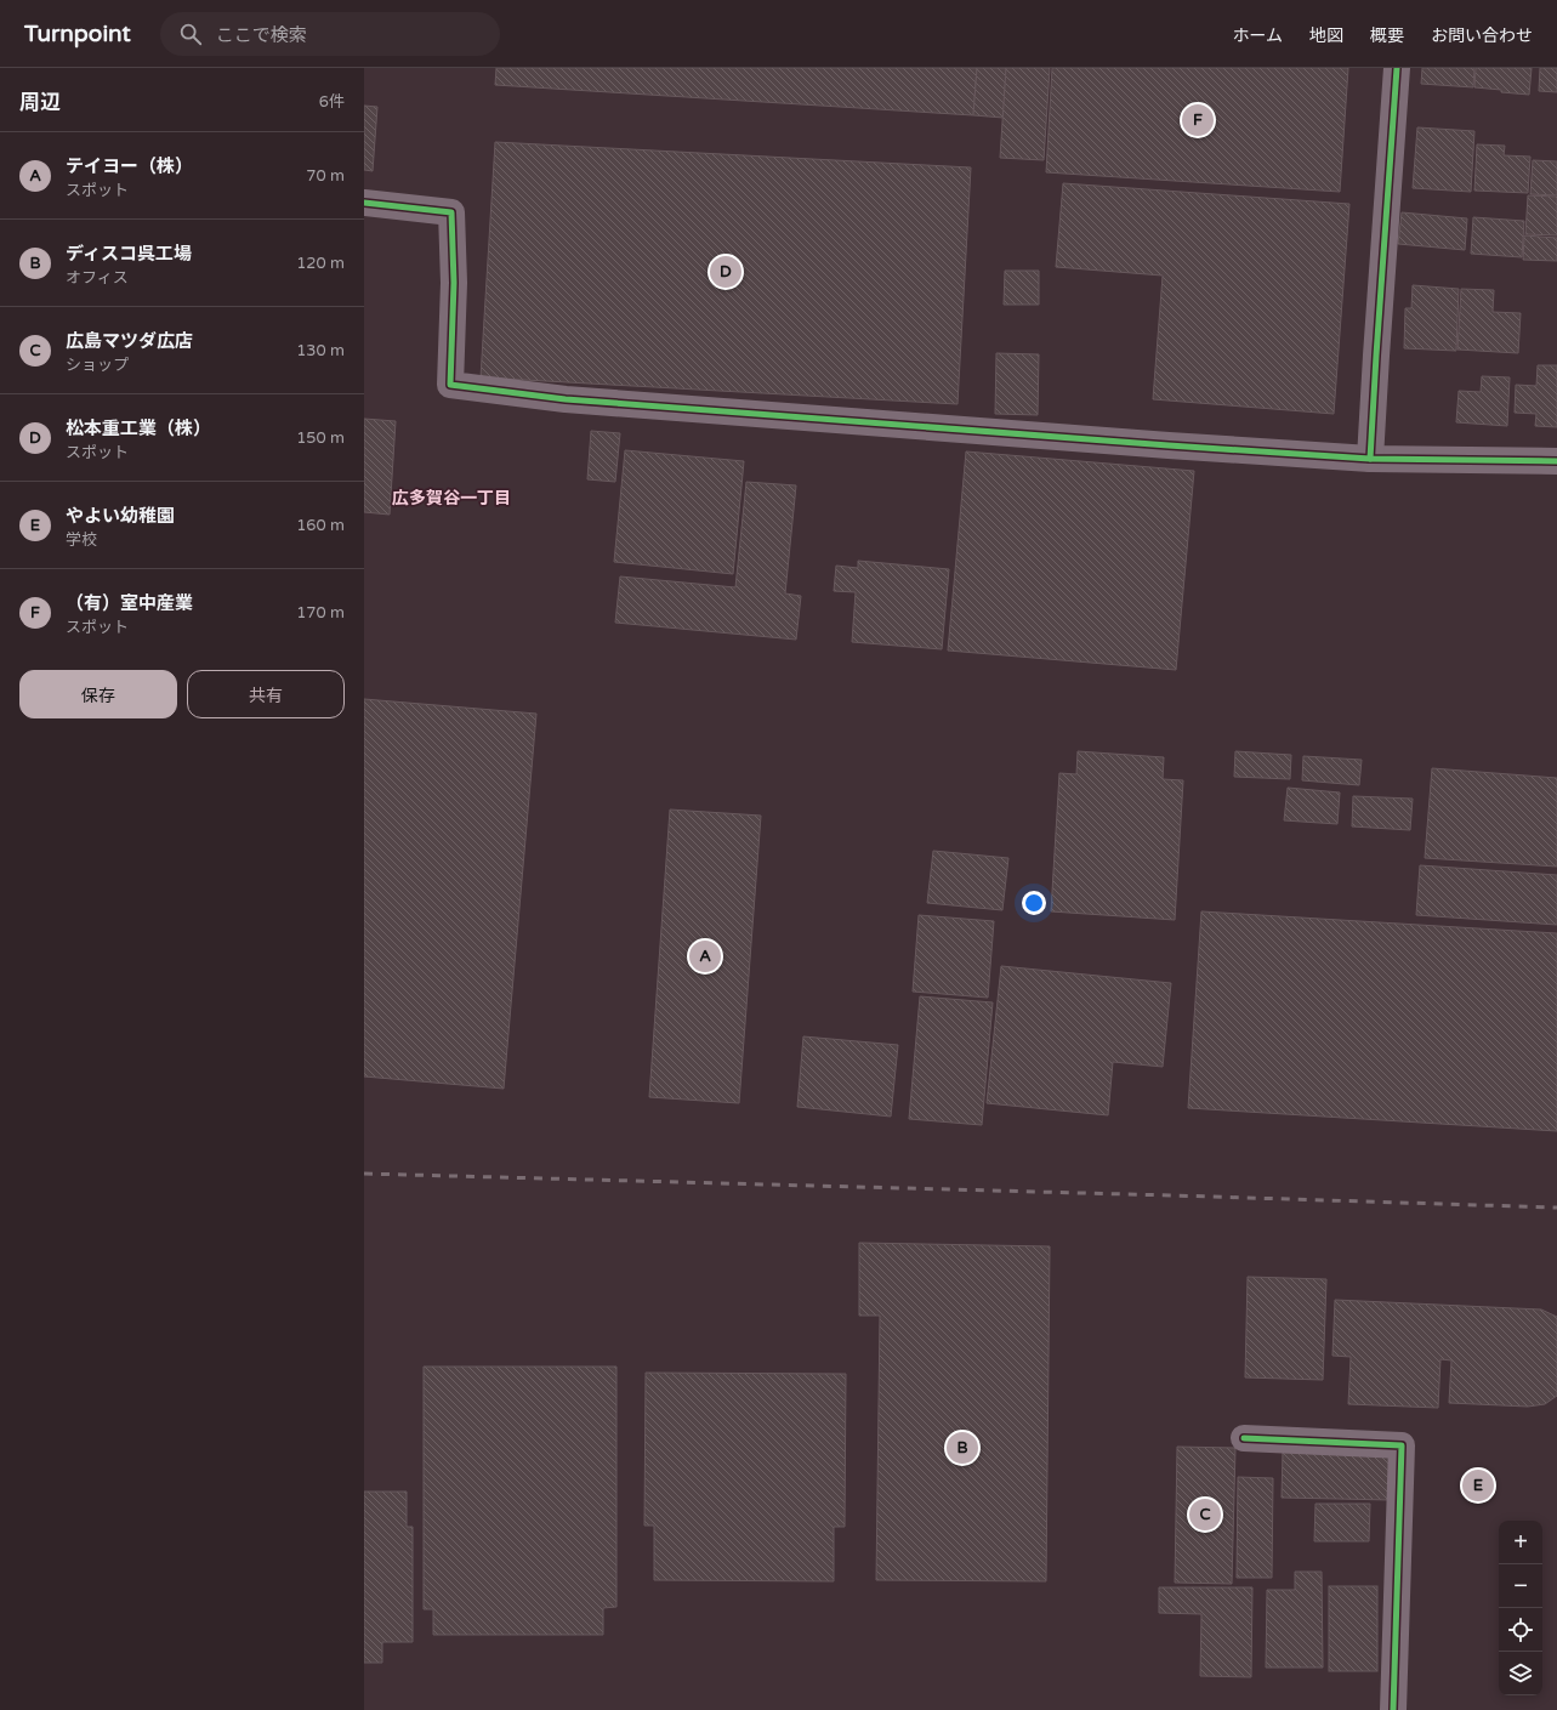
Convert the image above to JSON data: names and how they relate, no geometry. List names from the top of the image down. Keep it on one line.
{"districts":["広多賀谷一丁目"],"page":{"header":"Turnpoint","search":"ここで検索","nav":["ホーム","地図","概要","お問い合わせ"],"heading":["周辺","6件"],"pins":["F","D","A","B","E","C"],"list":[{"mark":"A","name":"テイヨー（株）","note":"スポット","value":"70 m"},{"mark":"B","name":"ディスコ呉工場","note":"オフィス","value":"120 m"},{"mark":"C","name":"広島マツダ広店","note":"ショップ","value":"130 m"},{"mark":"D","name":"松本重工業（株）","note":"スポット","value":"150 m"},{"mark":"E","name":"やよい幼稚園","note":"学校","value":"160 m"},{"mark":"F","name":"（有）室中産業","note":"スポット","value":"170 m"}],"buttons":["保存","共有"],"map_buttons":["+","−"]}}
